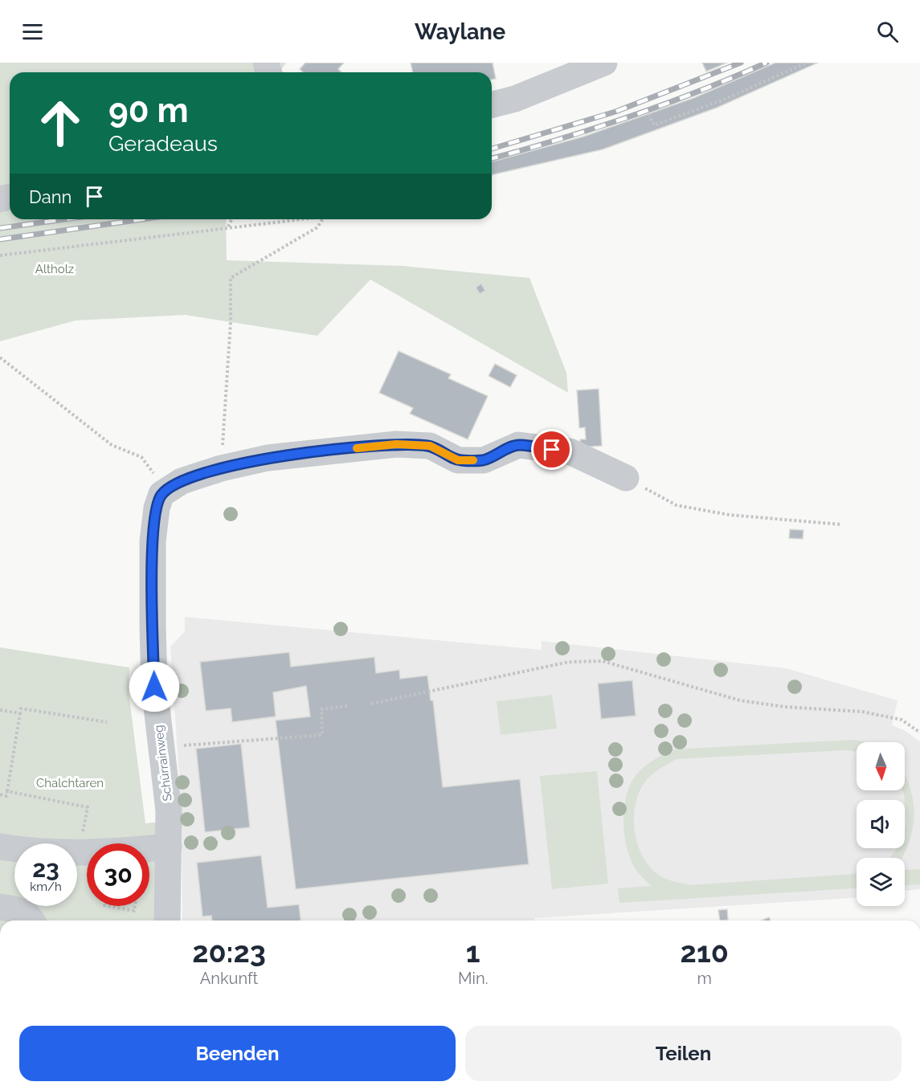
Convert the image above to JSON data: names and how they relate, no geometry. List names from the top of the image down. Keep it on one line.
{"streets":{"street":["Schürrainweg"]},"parks":["Altholz","Chalchtaren"],"north":"bottom","page":{"header":"Waylane","turn":["90 m","Geradeaus"],"then":"Dann","speed":"23 km/h","limit":"30","eta":["20:23","Ankunft","1","Min.","210","m"],"buttons":["Beenden","Teilen"]}}
